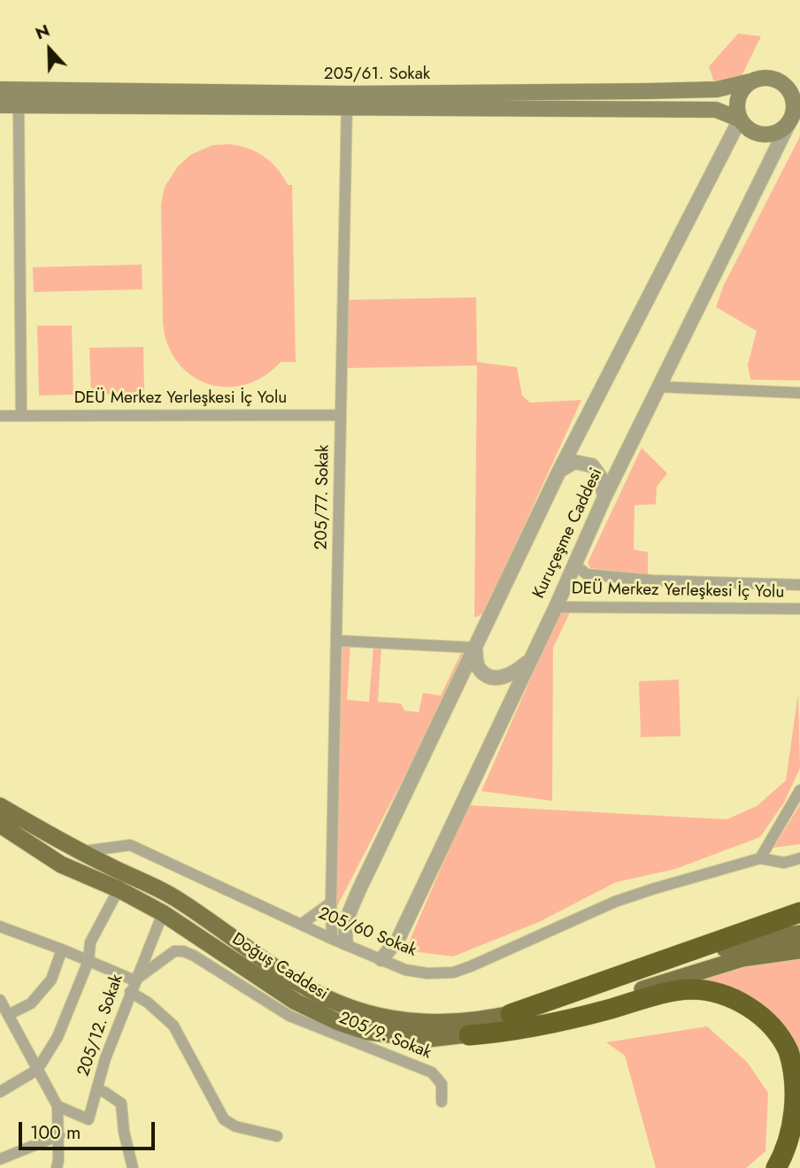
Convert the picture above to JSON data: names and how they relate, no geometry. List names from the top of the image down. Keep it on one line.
{"streets":{"main road":["205/61. Sokak","Doğuş Caddesi"],"street":["DEÜ Merkez Yerleşkesi İç Yolu","205/77. Sokak","Kuruçeşme Caddesi","205/60 Sokak","205/12. Sokak","205/9. Sokak"]},"crossings":[["205/61. Sokak","205/77. Sokak"],["205/61. Sokak","Kuruçeşme Caddesi"],["DEÜ Merkez Yerleşkesi İç Yolu","205/77. Sokak"],["DEÜ Merkez Yerleşkesi İç Yolu","Kuruçeşme Caddesi"],["205/77. Sokak","Kuruçeşme Caddesi"],["205/77. Sokak","205/60 Sokak"],["Kuruçeşme Caddesi","205/60 Sokak"],["205/60 Sokak","Doğuş Caddesi"],["Doğuş Caddesi","205/12. Sokak"],["205/12. Sokak","205/9. Sokak"]],"scale_bar":"100 m","north":"top"}
